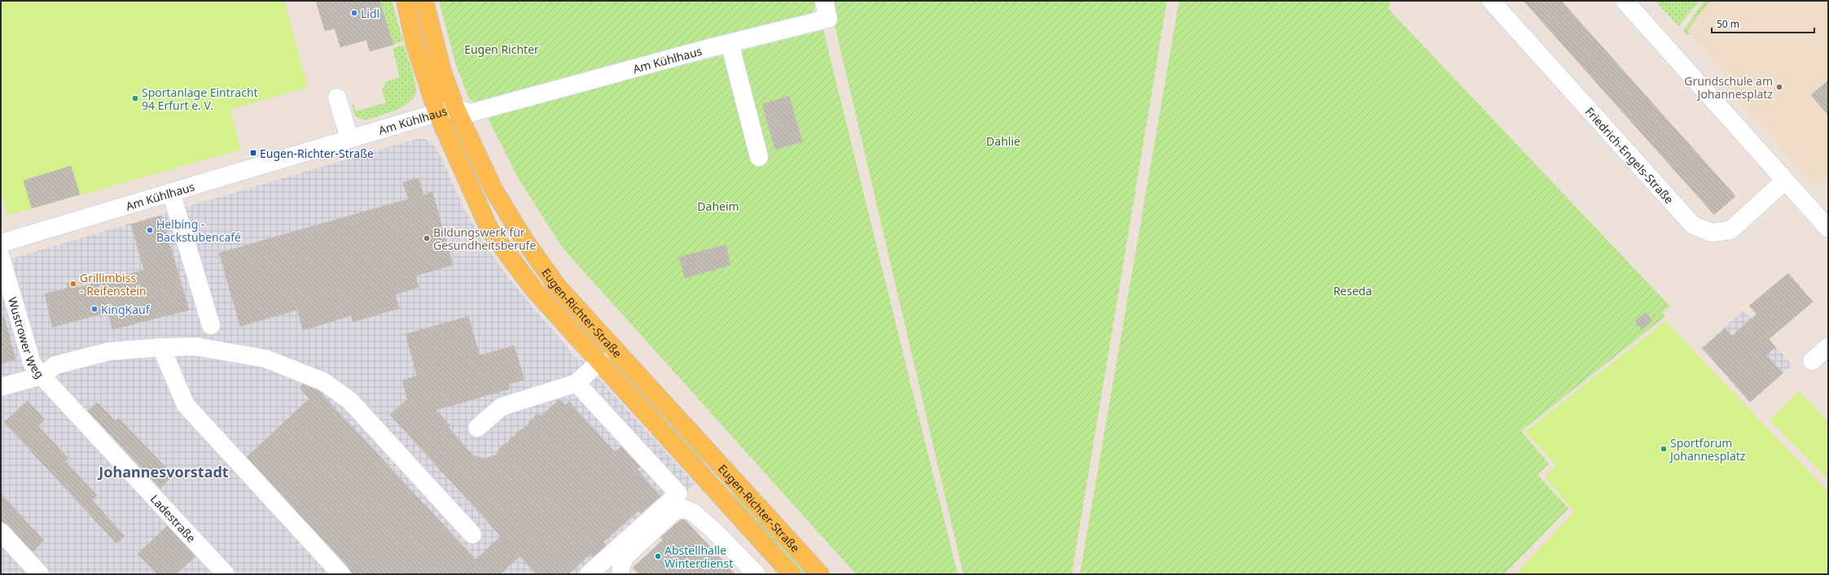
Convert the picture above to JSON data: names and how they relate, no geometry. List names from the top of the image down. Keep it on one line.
{"streets":{"main road":["Eugen-Richter-Straße"],"street":["Am Kühlhaus","Friedrich-Engels-Straße","Wustrower Weg","Ladestraße"]},"crossings":[["Am Kühlhaus","Eugen-Richter-Straße"],["Wustrower Weg","Ladestraße"]],"districts":["Johannesvorstadt"],"parks":["Eugen Richter","Dahlie","Daheim","Reseda"],"places":{"other":["Lidl","Grundschule am Johannesplatz","Sportanlage Eintracht 94 Erfurt e. V.","Helbing - Backstubencafé","Bildungswerk für Gesundheitsberufe","Grillimbiss - Reifenstein","KingKauf","Sportforum Johannesplatz","Abstellhalle Winterdienst"],"transit":["Eugen-Richter-Straße"]},"scale_bar":"50 m"}
